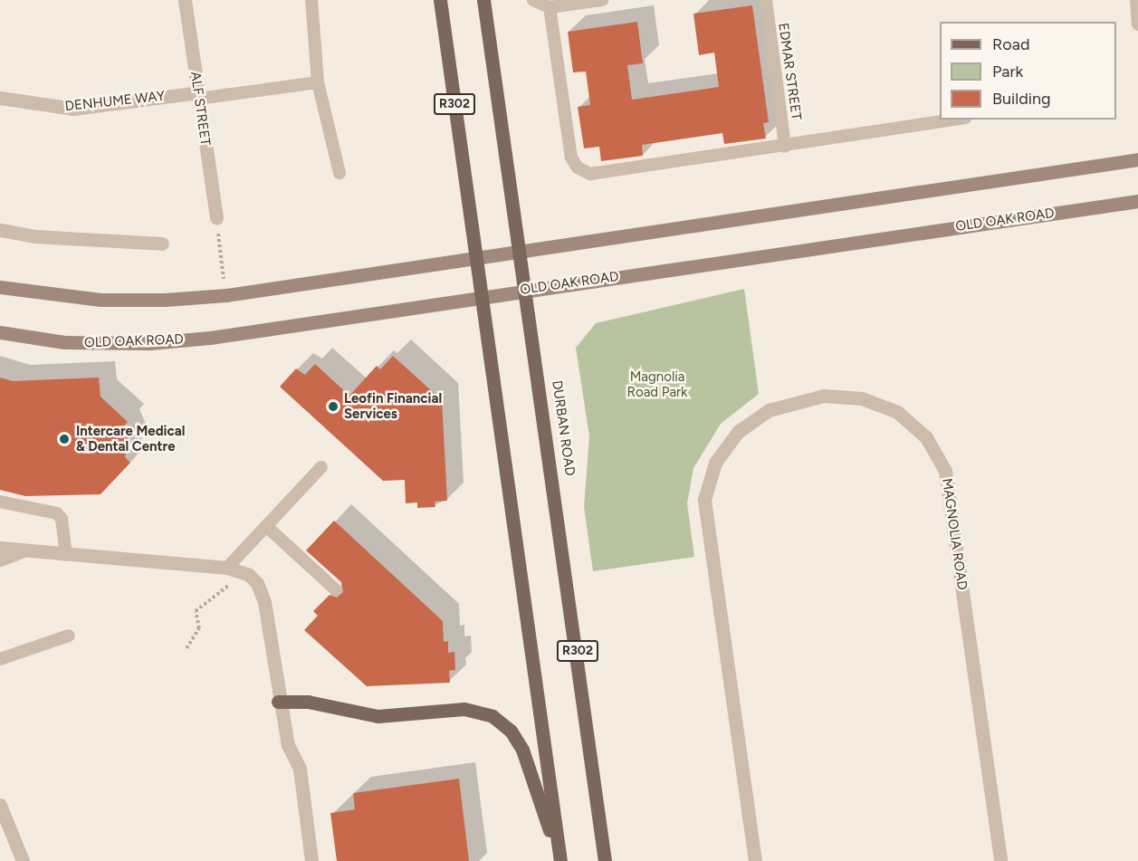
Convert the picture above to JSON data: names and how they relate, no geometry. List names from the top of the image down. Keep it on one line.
{"streets":{"main road":["R302","OLD OAK ROAD","DURBAN ROAD"],"street":["DENHUME WAY","ALF STREET","MAGNOLIA ROAD"],"lane":["EDMAR STREET"]},"crossings":[["DENHUME WAY","ALF STREET"],["R302","OLD OAK ROAD"],["OLD OAK ROAD","DURBAN ROAD"]],"parks":["Magnolia Road Park"],"places":["Leofin Financial Services","Intercare Medical & Dental Centre"],"legend":["Road","Park","Building"]}
